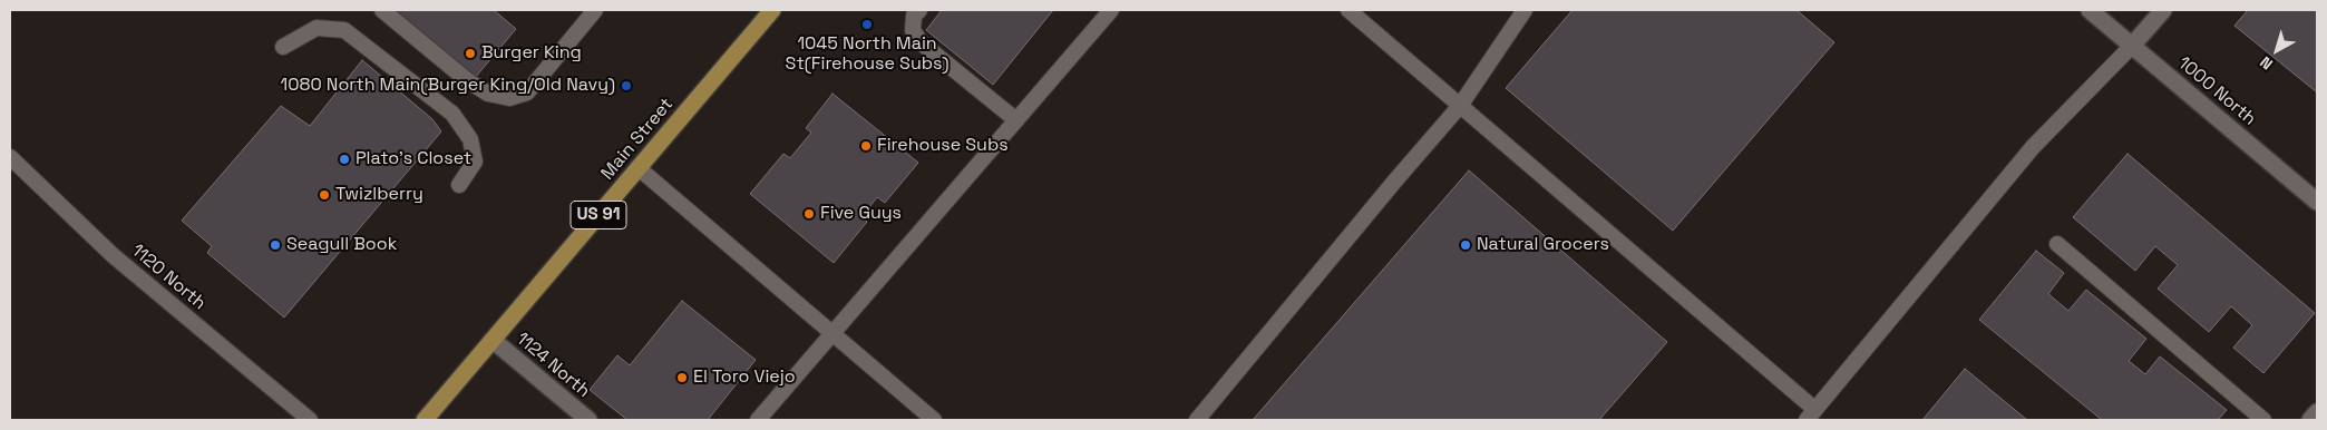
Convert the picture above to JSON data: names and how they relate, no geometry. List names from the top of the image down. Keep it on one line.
{"streets":{"main road":["Main Street","US 91"],"street":["1000 North","1124 North"],"lane":["1120 North"]},"crossings":[["Main Street","1124 North"]],"places":["1045 North Main St(Firehouse Subs)","Burger King","1080 North Main(Burger King/Old Navy)","Firehouse Subs","Plato's Closet","Twizlberry","Five Guys","Seagull Book","Natural Grocers","El Toro Viejo"],"north":"bottom left"}
